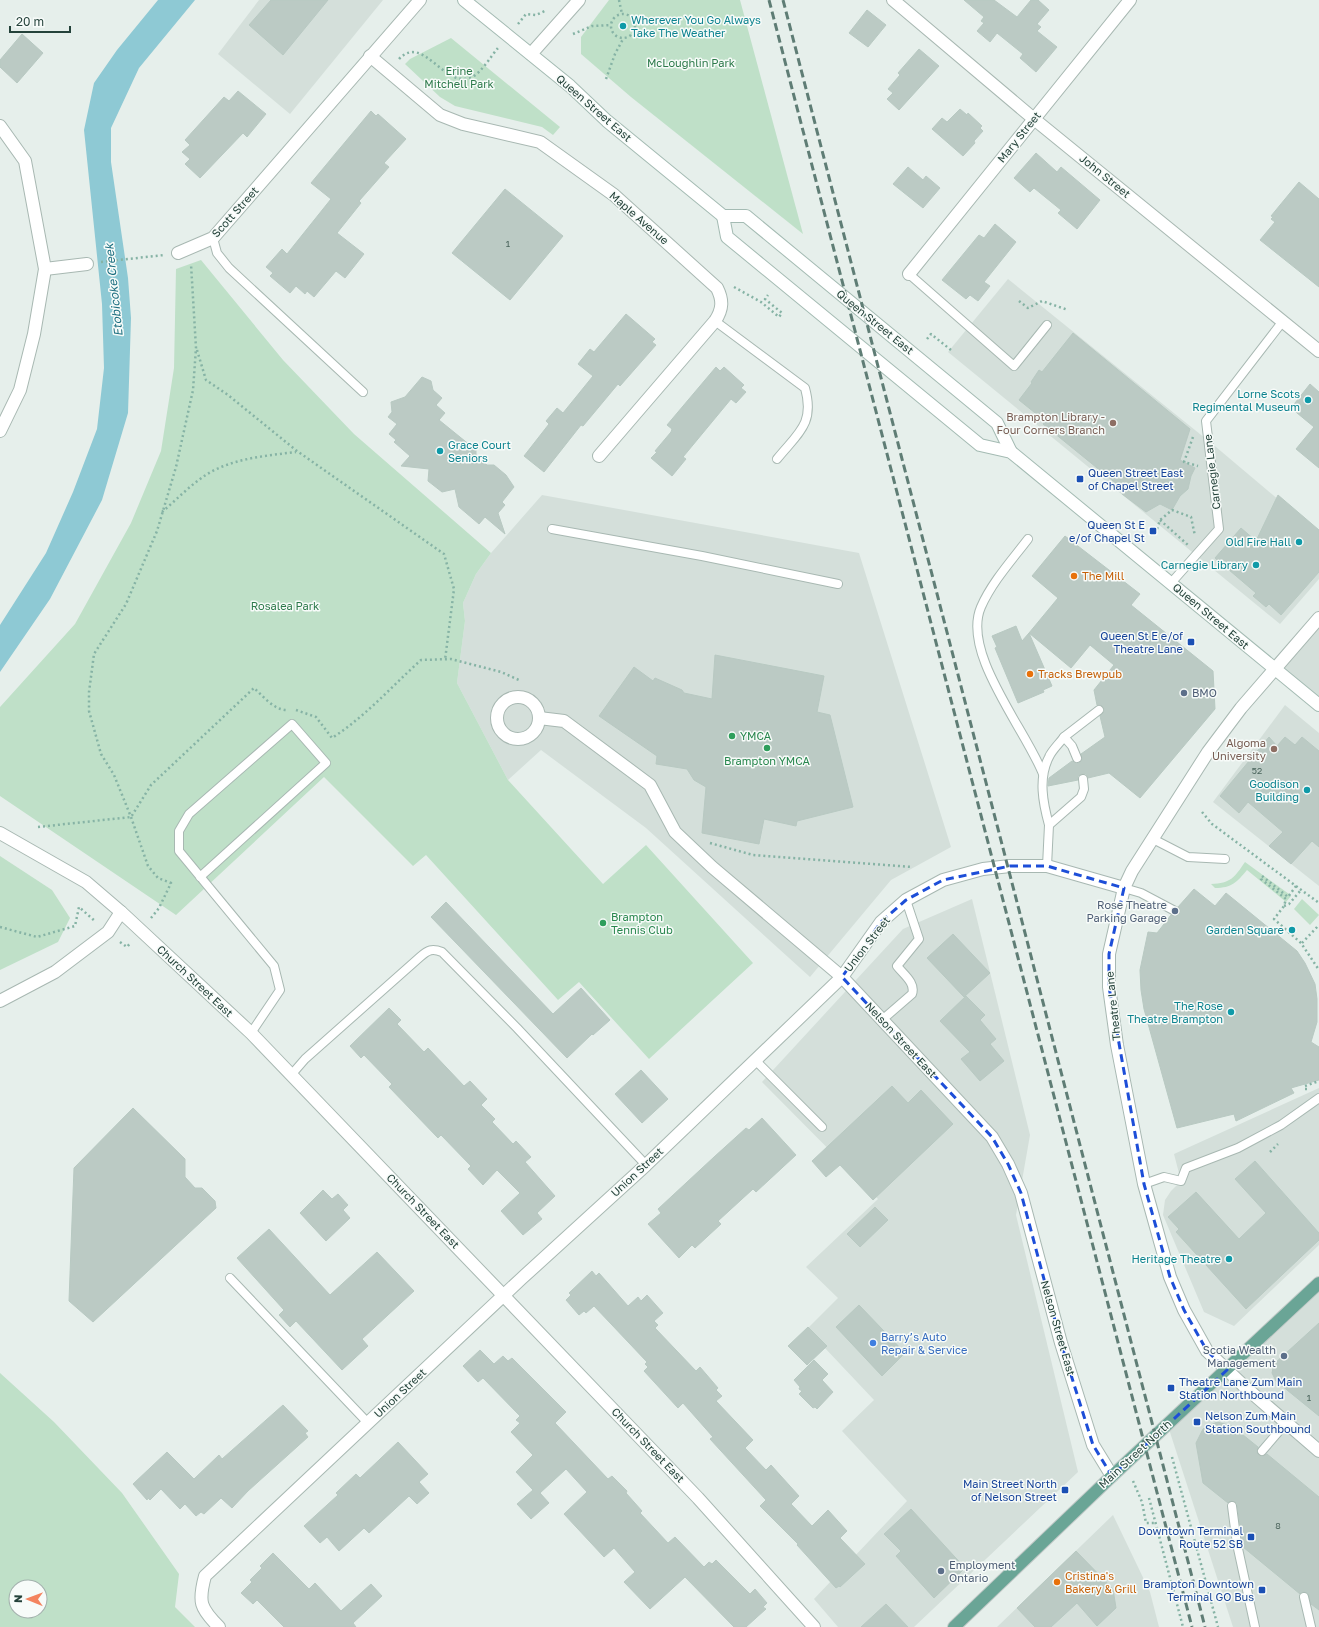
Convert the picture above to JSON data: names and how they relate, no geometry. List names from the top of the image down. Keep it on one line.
{"streets":{"main road":["Main Street North"],"street":["Queen Street East","Mary Street","John Street","Scott Street","Maple Avenue","Union Street","Church Street East","Theatre Lane","Nelson Street East"],"lane":["Carnegie Lane"]},"crossings":[["Queen Street East","Carnegie Lane"],["Queen Street East","Theatre Lane"],["Mary Street","John Street"],["John Street","Carnegie Lane"],["Scott Street","Maple Avenue"],["Union Street","Church Street East"],["Union Street","Theatre Lane"],["Union Street","Nelson Street East"],["Theatre Lane","Main Street North"],["Nelson Street East","Main Street North"]],"water":["Etobicoke Creek"],"parks":["McLoughlin Park","Erine Mitchell Park","Rosalea Park"],"places":{"other":["Wherever You Go Always Take The Weather","Lorne Scots Regimental Museum","Brampton Library - Four Corners Branch","Grace Court Seniors","Old Fire Hall","Carnegie Library","The Mill","Tracks Brewpub","BMO","YMCA","Brampton YMCA","Algoma University","Goodison Building","Rose Theatre Parking Garage","Brampton Tennis Club","Garden Square","The Rose Theatre Brampton","Heritage Theatre","Barry’s Auto Repair & Service","Scotia Wealth Management","Employment Ontario","Cristina's Bakery & Grill"],"transit":["Queen Street East of Chapel Street","Queen St E e/of Chapel St","Queen St E e/of Theatre Lane","Theatre Lane Zum Main Station Northbound","Nelson Zum Main Station Southbound","Main Street North of Nelson Street","Downtown Terminal Route 52 SB","Brampton Downtown Terminal GO Bus"]},"house_numbers":["1","52","1","8"],"scale_bar":"20 m","north":"left"}
